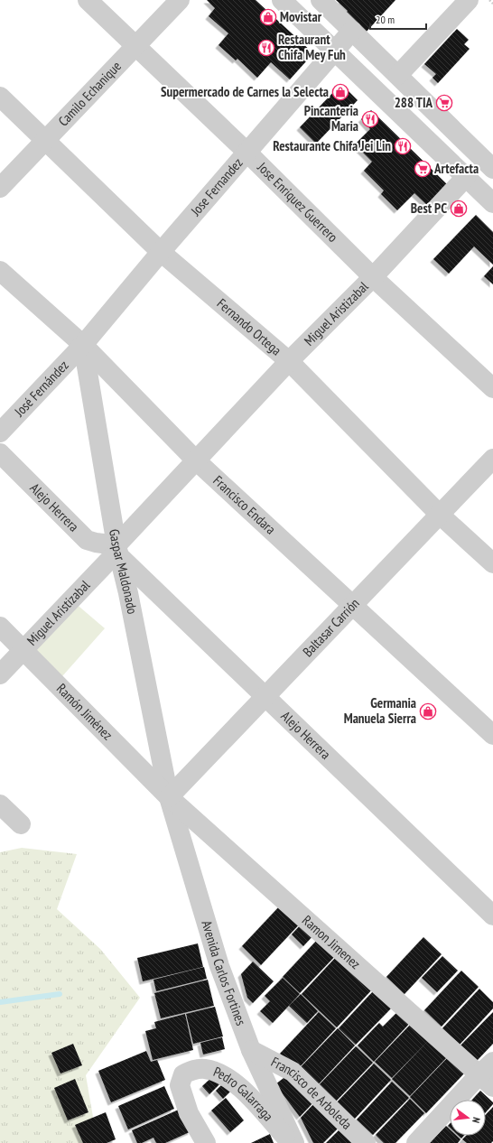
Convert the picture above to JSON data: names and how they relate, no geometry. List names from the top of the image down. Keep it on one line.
{"streets":{"street":["Camilo Echanique","Jose Fernandez","Jose Enriquez Guerrero","Miguel Aristizabal","Fernando Ortega","José Fernández","Francisco Endara","Alejo Herrera","Gaspar Maldonado","Baltasar Carrión","Ramón Jiménez","Ramon Jimenez","Avenida Carlos Fortines","Francisco de Arboleda","Pedro Galarraga"]},"crossings":[["Camilo Echanique","Jose Enriquez Guerrero"],["Camilo Echanique","Fernando Ortega"],["Jose Fernandez","Jose Enriquez Guerrero"],["Jose Fernandez","Fernando Ortega"],["Jose Fernandez","José Fernández"],["Jose Fernandez","Francisco Endara"],["Jose Fernandez","Gaspar Maldonado"],["Jose Enriquez Guerrero","Miguel Aristizabal"],["Miguel Aristizabal","Fernando Ortega"],["Miguel Aristizabal","Francisco Endara"],["Miguel Aristizabal","Alejo Herrera"],["Miguel Aristizabal","Gaspar Maldonado"],["Miguel Aristizabal","Ramón Jiménez"],["Fernando Ortega","Baltasar Carrión"],["José Fernández","Francisco Endara"],["José Fernández","Gaspar Maldonado"],["Francisco Endara","Gaspar Maldonado"],["Francisco Endara","Baltasar Carrión"],["Alejo Herrera","Gaspar Maldonado"],["Alejo Herrera","Baltasar Carrión"],["Gaspar Maldonado","Baltasar Carrión"],["Gaspar Maldonado","Ramón Jiménez"],["Gaspar Maldonado","Ramon Jimenez"],["Gaspar Maldonado","Avenida Carlos Fortines"],["Baltasar Carrión","Ramón Jiménez"],["Baltasar Carrión","Ramon Jimenez"],["Baltasar Carrión","Avenida Carlos Fortines"],["Ramón Jiménez","Ramon Jimenez"],["Ramón Jiménez","Avenida Carlos Fortines"],["Ramon Jimenez","Avenida Carlos Fortines"],["Avenida Carlos Fortines","Francisco de Arboleda"]],"places":{"shop":["Movistar","Supermercado de Carnes la Selecta","Best PC","Germania Manuela Sierra"],"restaurant":["Restaurant Chifa Mey Fuh","Pincanteria Maria","Restaurante Chifa Jei Lin"],"supermarket":["288 TIA","Artefacta"]},"scale_bar":"20 m","north":"right"}
